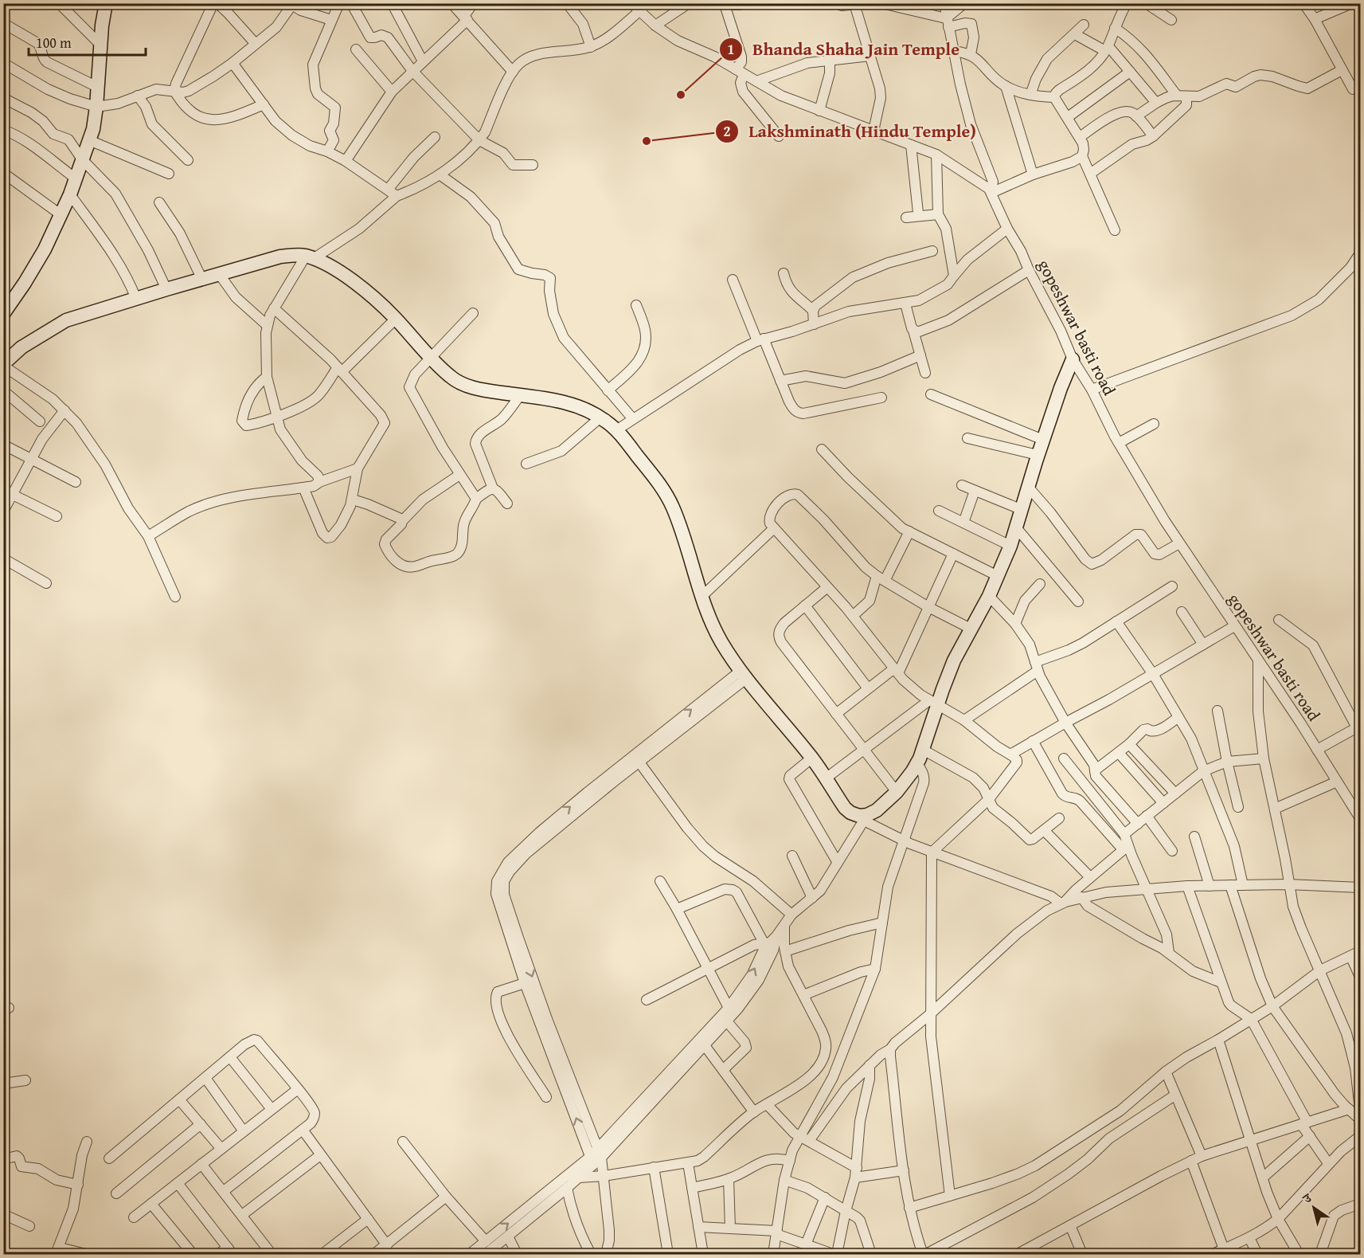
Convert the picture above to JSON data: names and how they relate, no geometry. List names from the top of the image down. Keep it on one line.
{"streets":{"street":["gopeshwar basti road"]},"places":["Bhanda Shaha Jain Temple","Lakshminath (Hindu Temple)"],"scale_bar":"100 m","north":"top left"}
